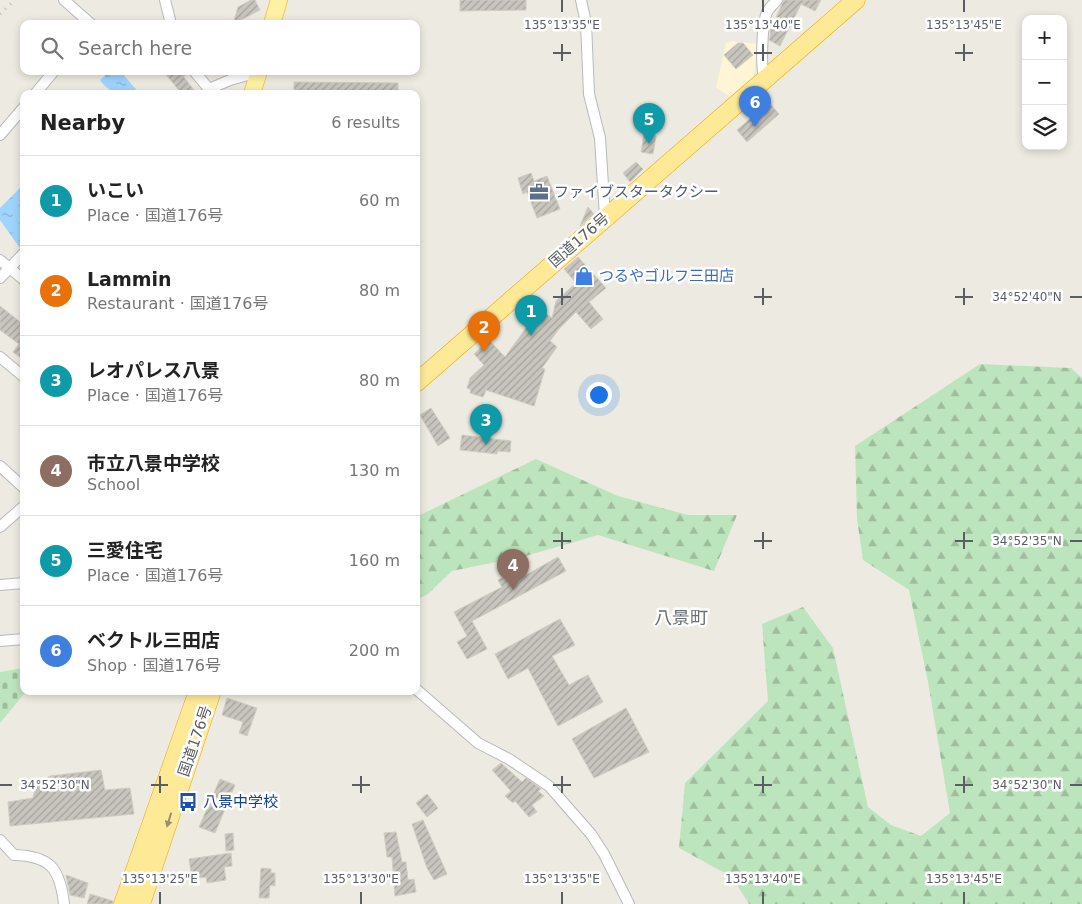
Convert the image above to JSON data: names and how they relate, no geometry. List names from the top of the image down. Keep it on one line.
{"streets":{"highway":["国道176号"]},"districts":["八景町"],"places":{"office":["ファイブスタータクシー"],"shop":["つるやゴルフ三田店"],"bus stop":["八景中学校"]},"page":{"map_buttons":["+","−"],"search":"Search here","pins":["6","5","1","2","3","4"],"heading":["Nearby","6 results"],"list":[{"mark":"1","name":"いこい","note":"Place · 国道176号","value":"60 m"},{"mark":"2","name":"Lammin","note":"Restaurant · 国道176号","value":"80 m"},{"mark":"3","name":"レオパレス八景","note":"Place · 国道176号","value":"80 m"},{"mark":"4","name":"市立八景中学校","note":"School","value":"130 m"},{"mark":"5","name":"三愛住宅","note":"Place · 国道176号","value":"160 m"},{"mark":"6","name":"ベクトル三田店","note":"Shop · 国道176号","value":"200 m"}]},"coordinates":["135°13'35\"E","135°13'40\"E","135°13'45\"E","34°52'40\"N","34°52'35\"N","34°52'30\"N","135°13'25\"E","135°13'30\"E"]}
